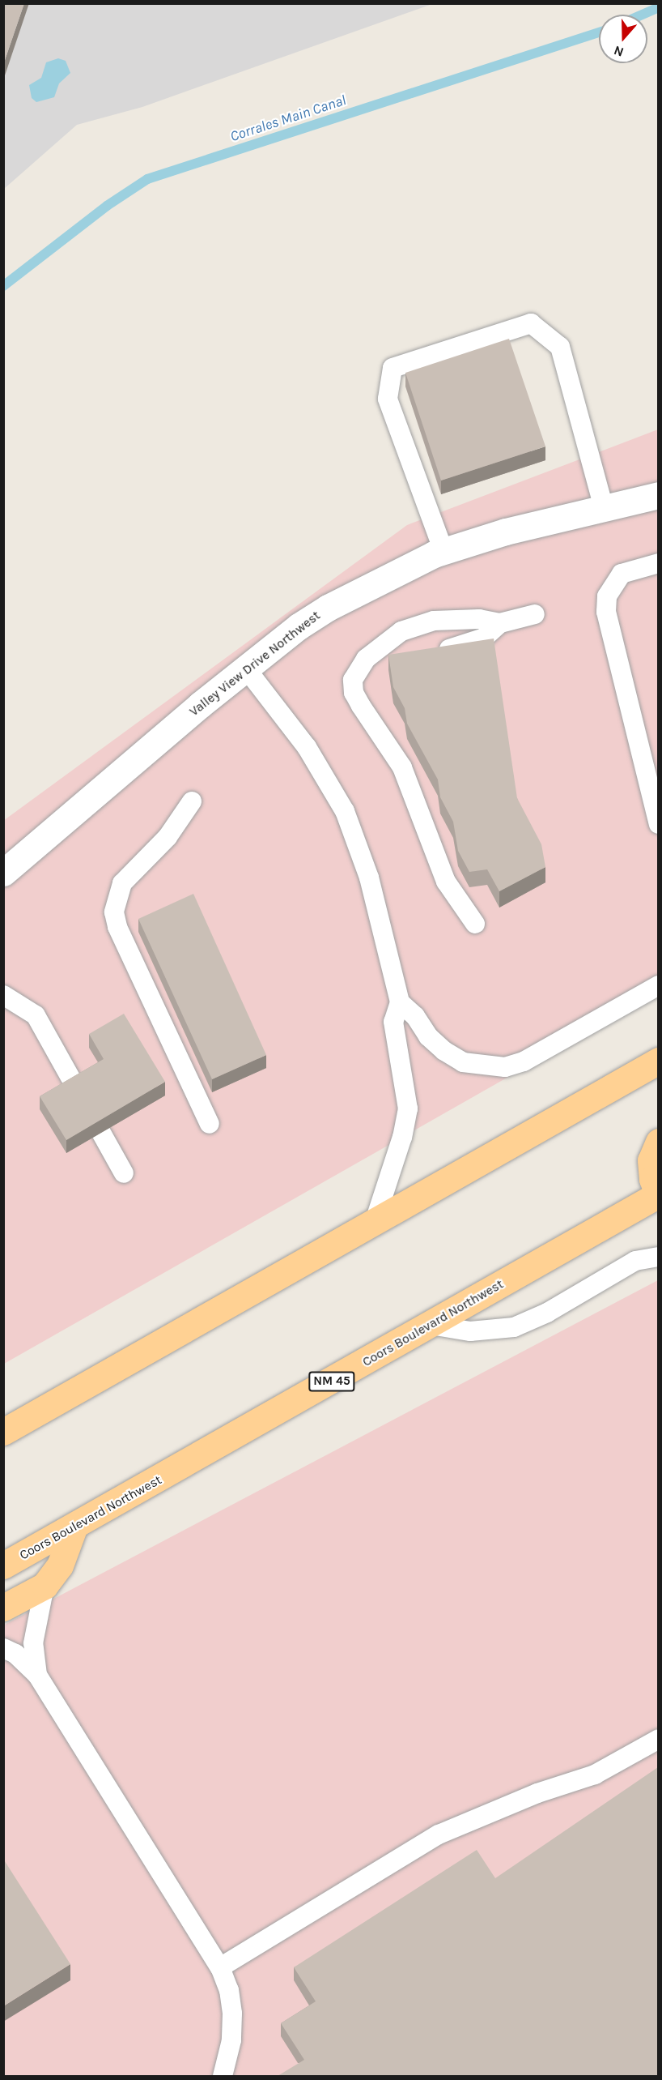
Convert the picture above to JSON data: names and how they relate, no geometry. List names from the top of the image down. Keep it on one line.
{"streets":{"main road":["Coors Boulevard Northwest","NM 45"],"street":["Valley View Drive Northwest"]},"water":["Corrales Main Canal"],"north":"bottom"}
